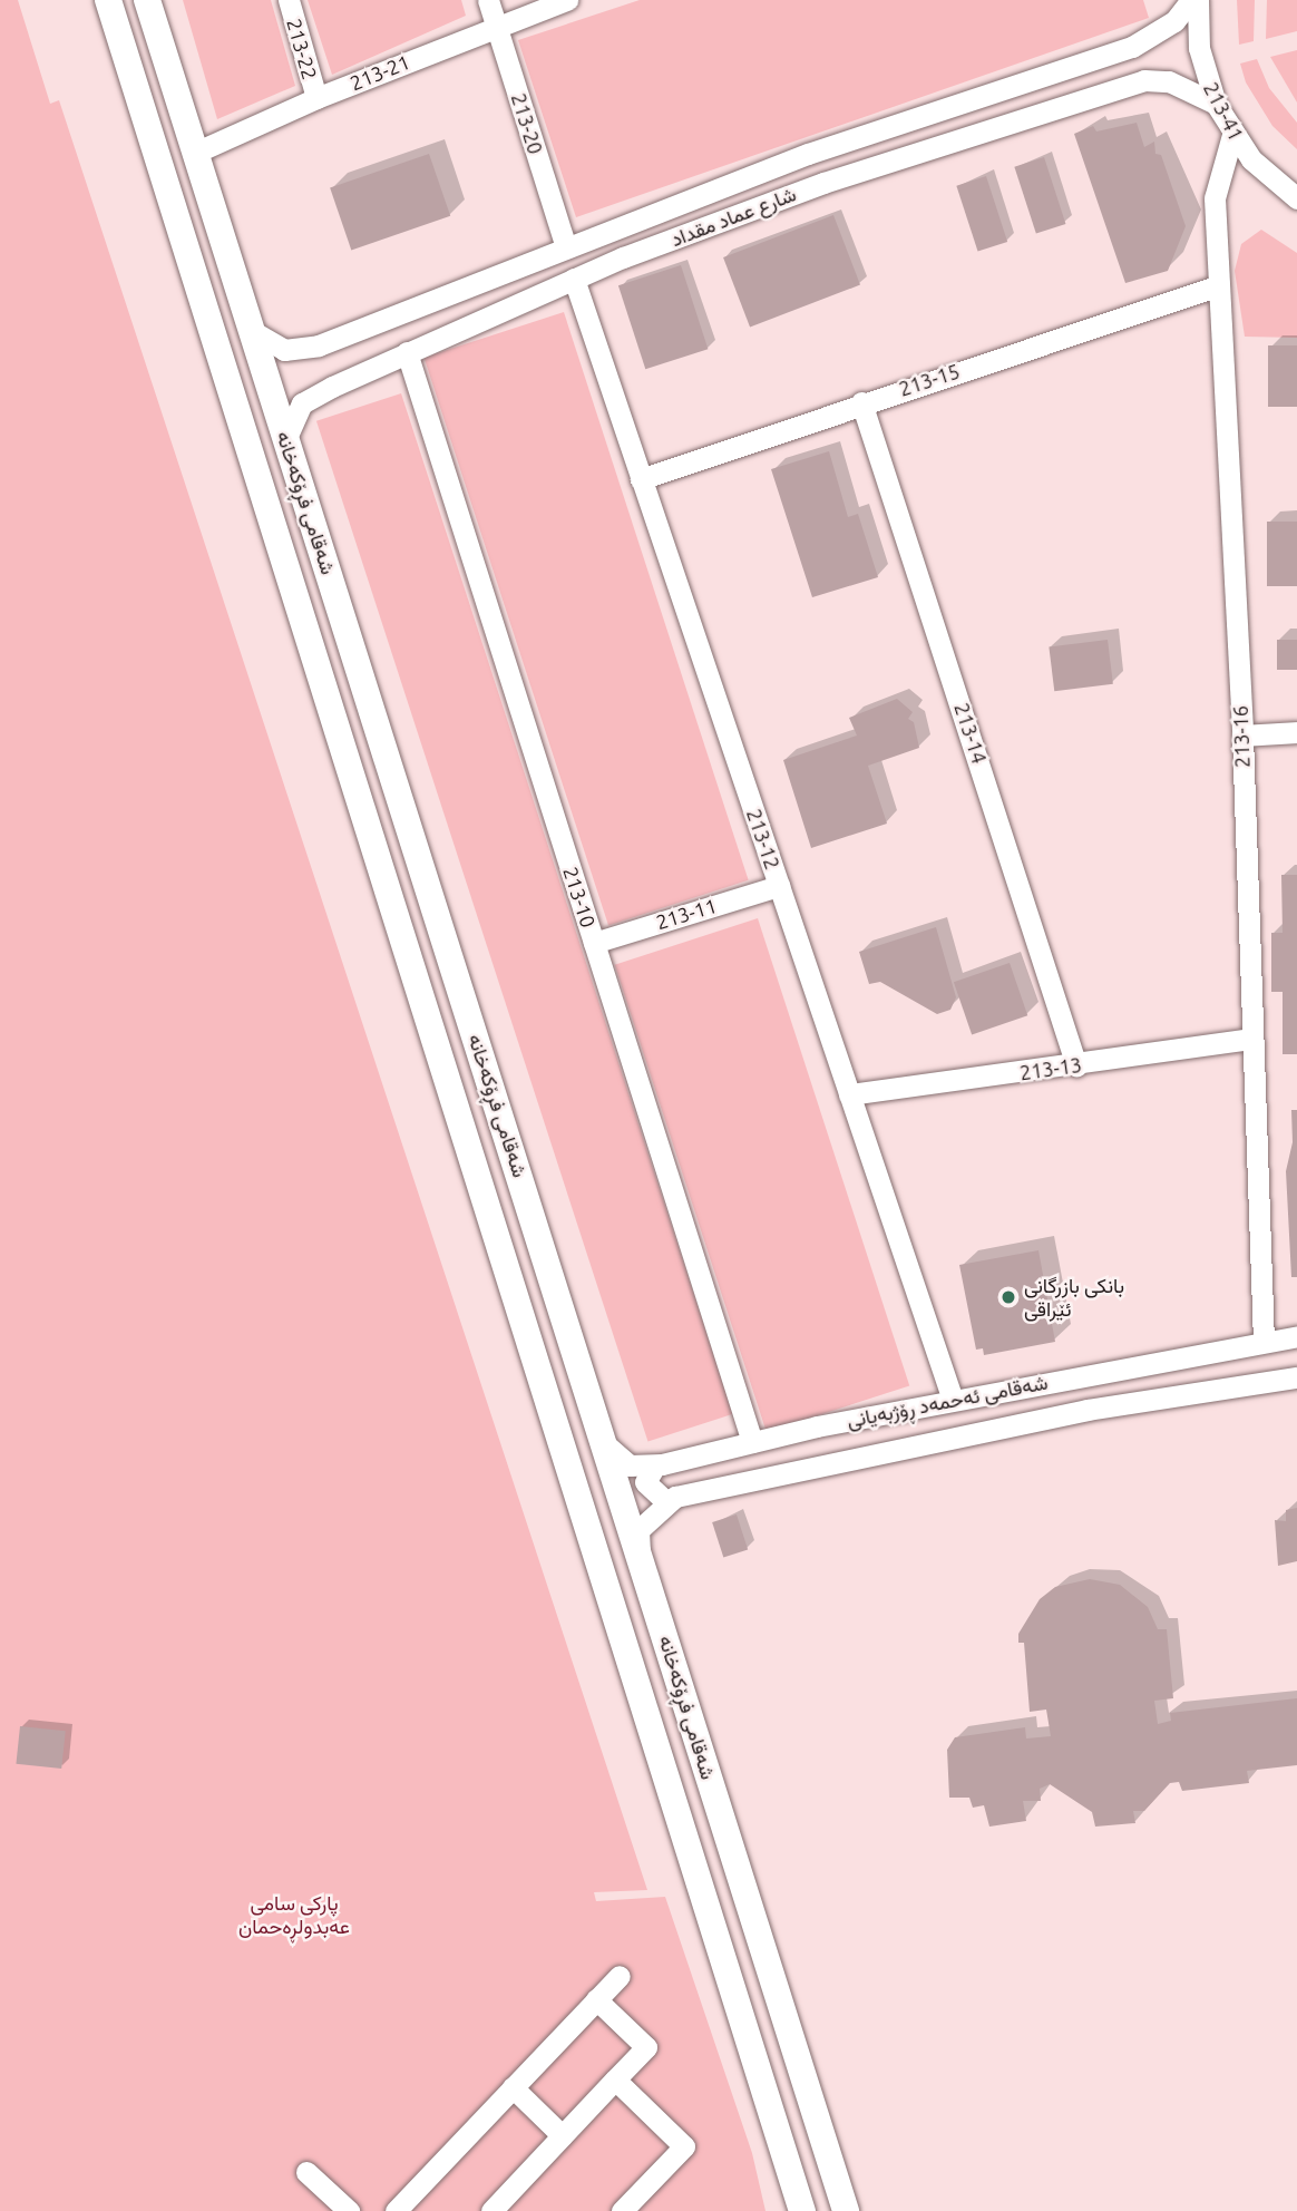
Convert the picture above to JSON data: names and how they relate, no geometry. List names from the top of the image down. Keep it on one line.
{"streets":{"main road":["شەقامی فڕۆکەخانە"],"street":["213-22","213-21","213-41","213-20","شارع عماد مقداد","213-15","213-14","213-16","213-12","213-10","213-11","213-13","شەقامی ئەحمەد ڕۆژبەیانی"]},"crossings":[["213-22","213-21"],["213-21","213-20"],["213-21","شەقامی فڕۆکەخانە"],["213-41","شارع عماد مقداد"],["213-41","213-16"],["213-20","شارع عماد مقداد"],["شارع عماد مقداد","شەقامی فڕۆکەخانە"],["شارع عماد مقداد","213-12"],["شارع عماد مقداد","213-10"],["213-15","213-14"],["213-15","213-16"],["213-15","213-12"],["شەقامی فڕۆکەخانە","شەقامی ئەحمەد ڕۆژبەیانی"],["213-14","213-13"],["213-16","213-13"],["213-16","شەقامی ئەحمەد ڕۆژبەیانی"],["213-12","213-11"],["213-12","213-13"],["213-12","شەقامی ئەحمەد ڕۆژبەیانی"],["213-10","213-11"],["213-10","شەقامی ئەحمەد ڕۆژبەیانی"]],"parks":["پارکی سامی عەبدولڕەحمان"],"places":["بانکی بازرگانی ئێراقی"]}
